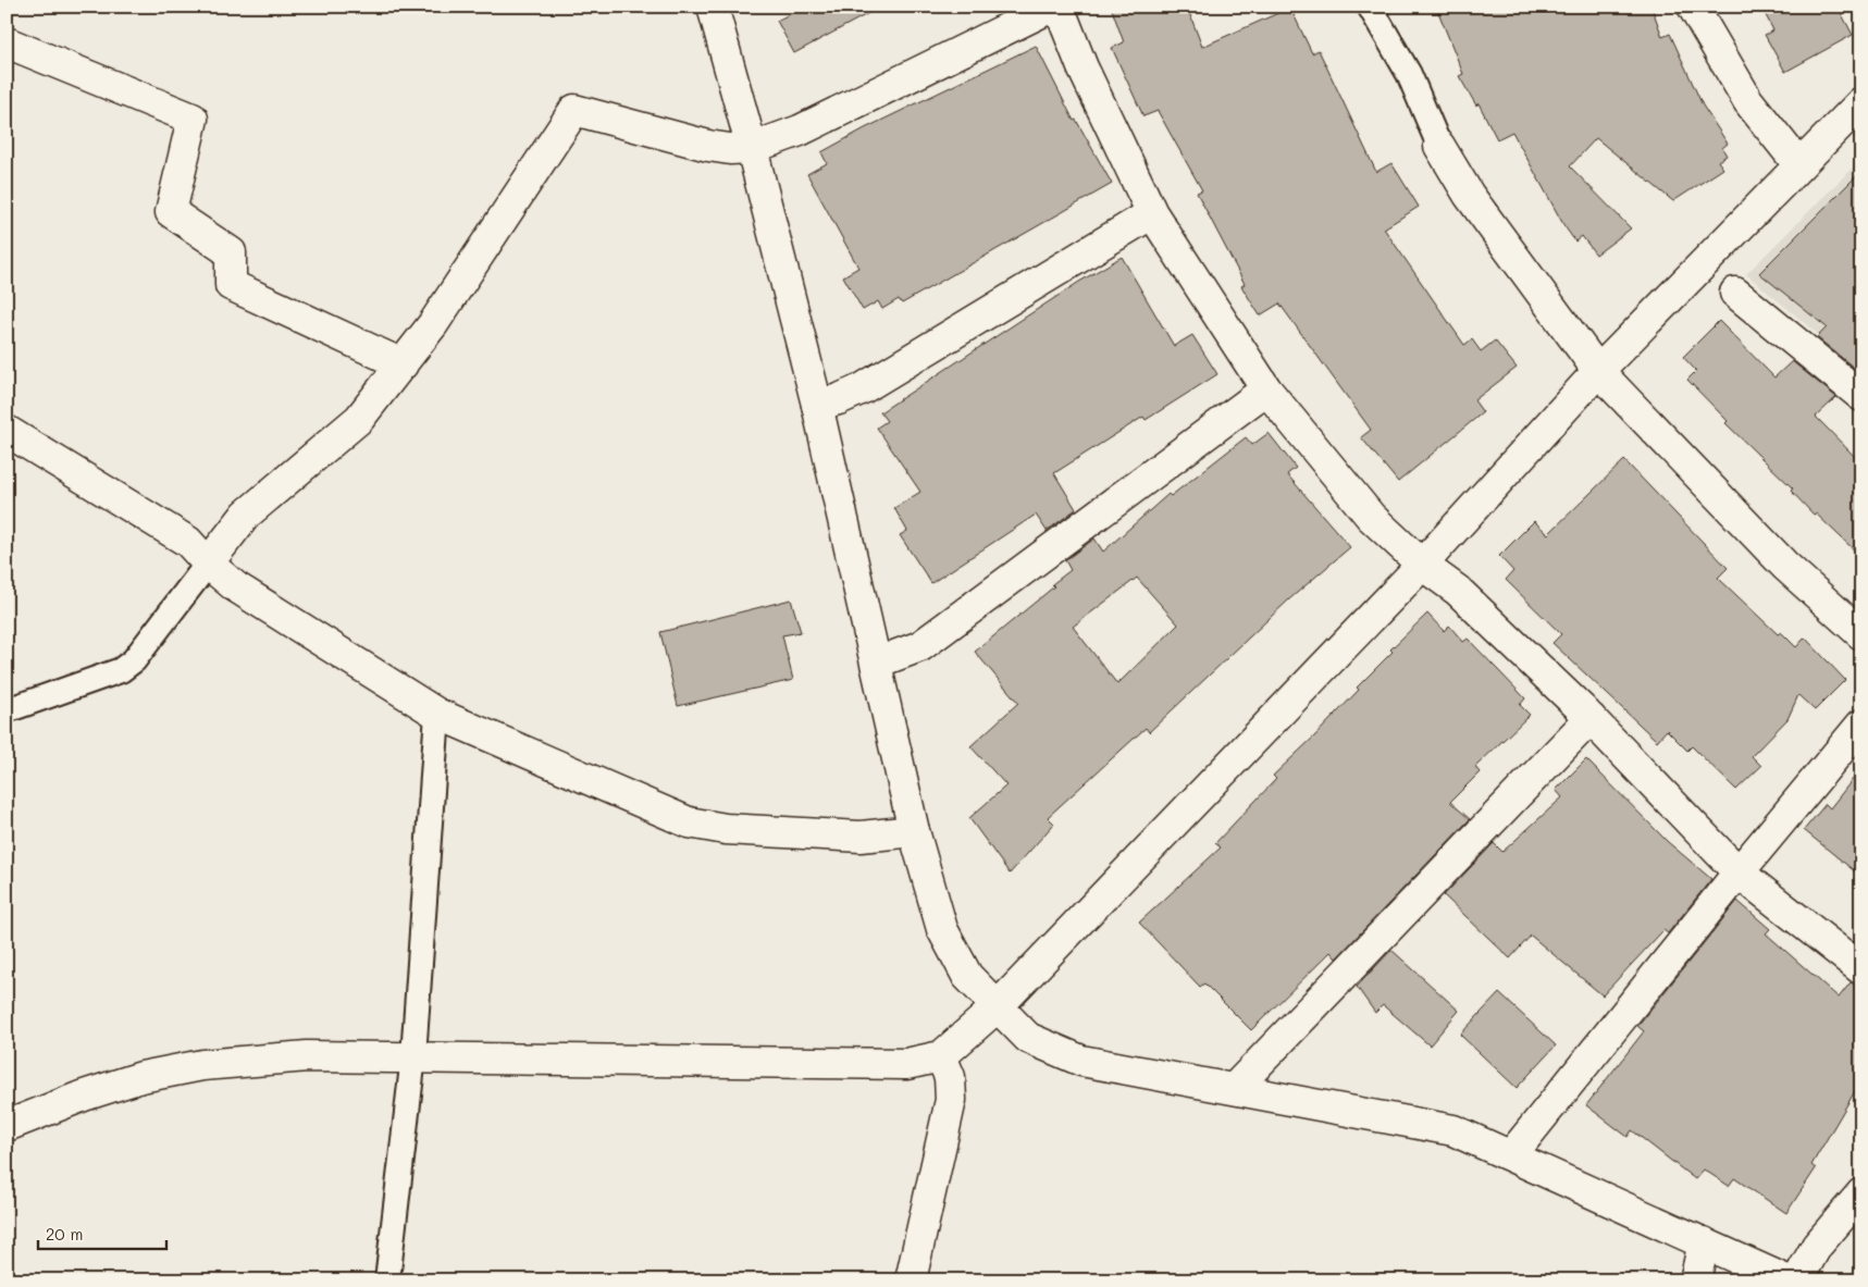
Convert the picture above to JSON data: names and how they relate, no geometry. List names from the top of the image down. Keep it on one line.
{"scale_bar":"20 m"}
